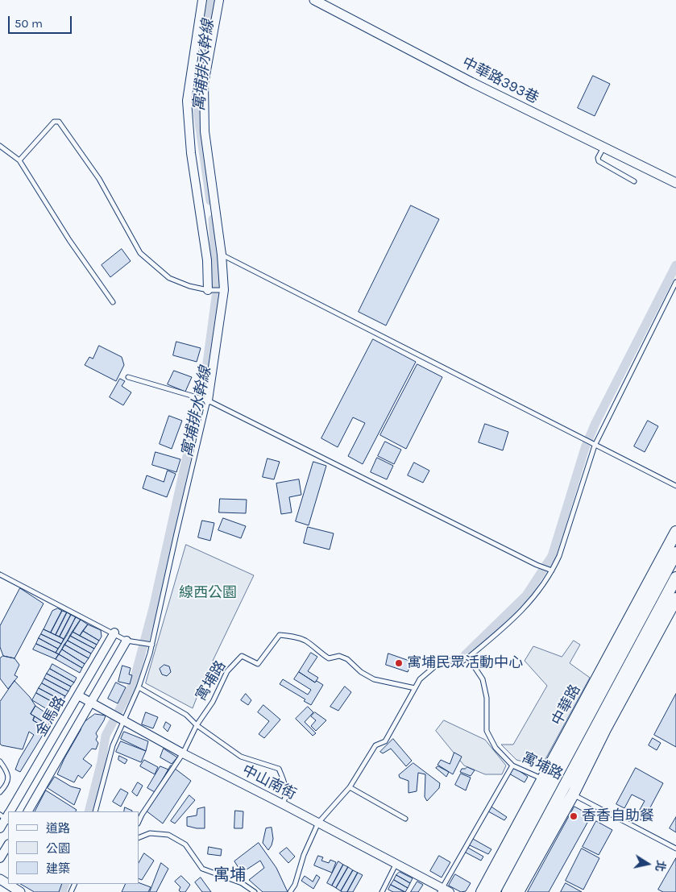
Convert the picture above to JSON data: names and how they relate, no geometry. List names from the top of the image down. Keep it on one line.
{"streets":{"main road":["中華路"],"street":["中華路393巷","金馬路","中山南街"],"lane":["寓埔路"]},"crossings":[["寓埔路","中華路"],["寓埔路","中山南街"],["金馬路","中山南街"]],"districts":["寓埔"],"water":["寓埔排水幹線"],"parks":["線西公園"],"places":["寓埔民眾活動中心","香香自助餐"],"legend":["道路","公園","建築"],"scale_bar":"50 m","north":"right"}
